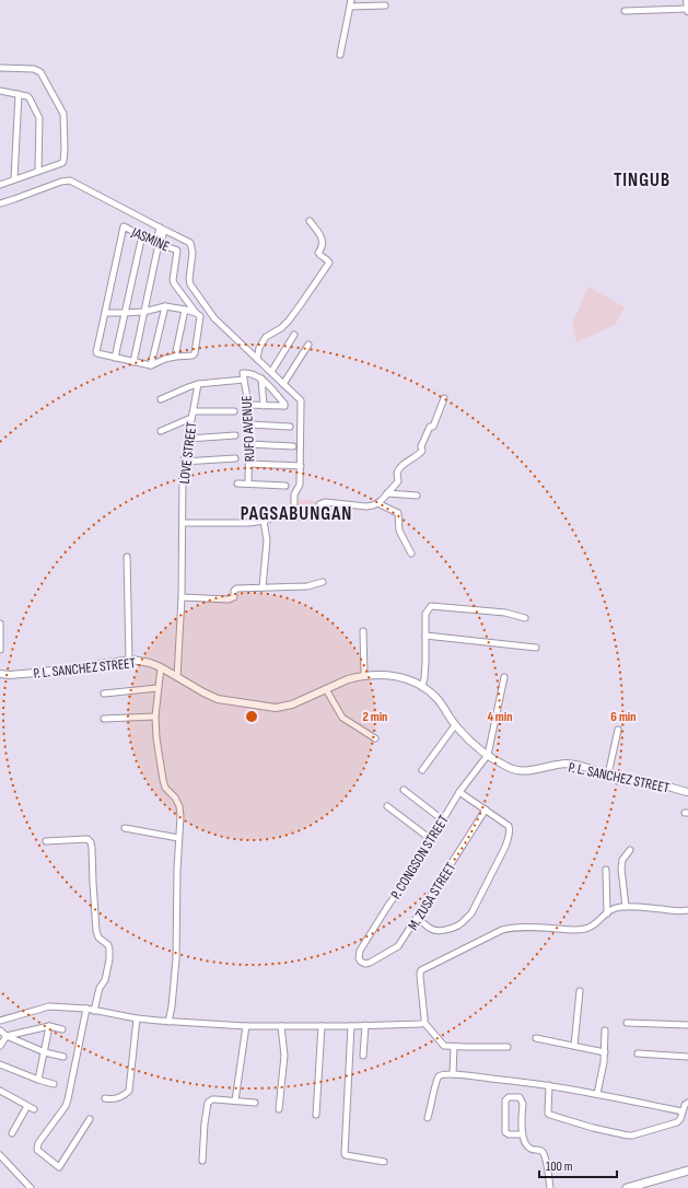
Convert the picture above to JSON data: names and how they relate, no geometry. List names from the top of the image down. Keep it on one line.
{"streets":{"street":["JASMINE","RUFO AVENUE","LOVE STREET","P. L. SANCHEZ STREET","P. CONGSON STREET","M. ZUSA STREET"]},"crossings":[["LOVE STREET","P. L. SANCHEZ STREET"],["P. L. SANCHEZ STREET","P. CONGSON STREET"],["P. CONGSON STREET","M. ZUSA STREET"]],"districts":["TINGUB","PAGSABUNGAN"],"scale_bar":"100 m","rings":["2 min","4 min","6 min"]}
